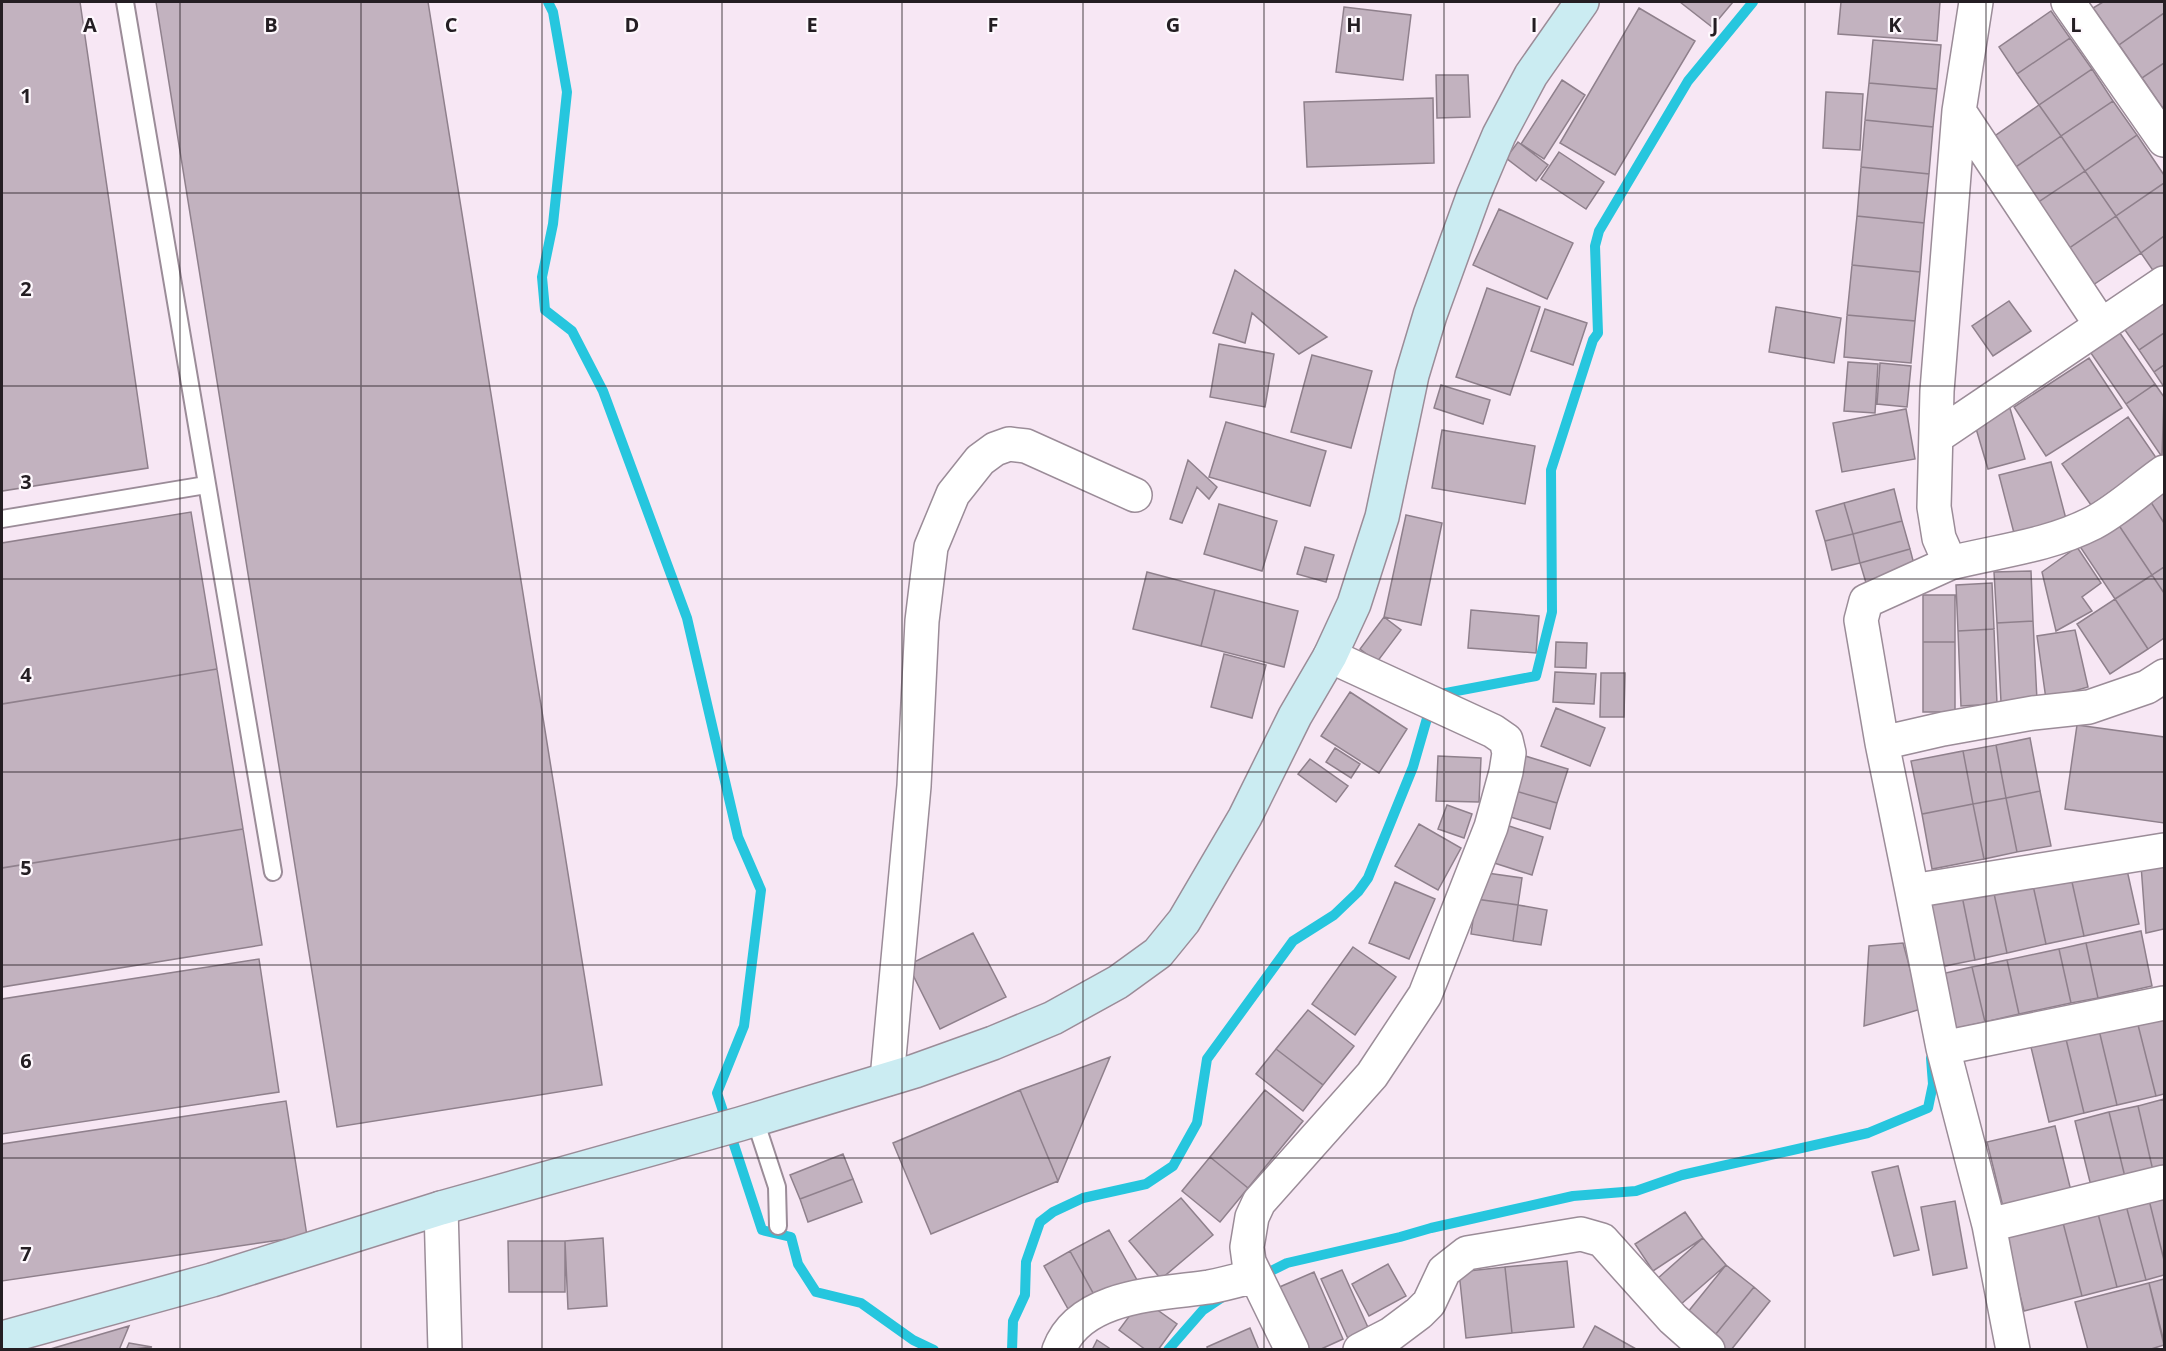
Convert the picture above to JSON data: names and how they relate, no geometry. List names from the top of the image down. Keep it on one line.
{"grid":{"columns":["A","B","C","D","E","F","G","H","I","J","K","L"],"rows":["1","2","3","4","5","6","7"]}}
